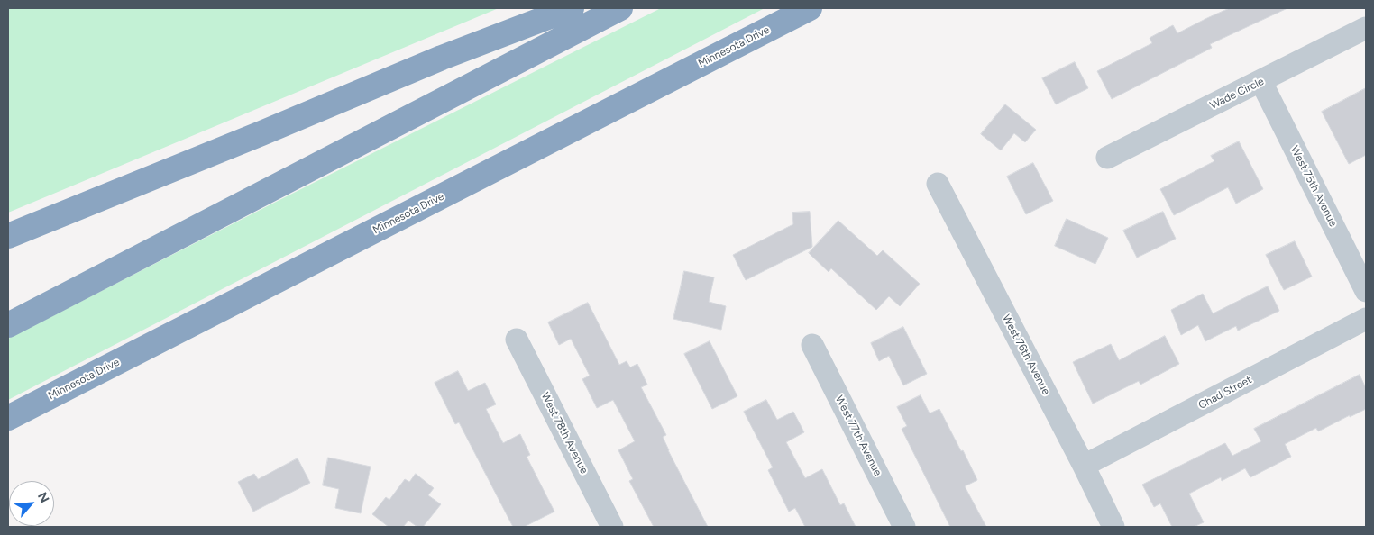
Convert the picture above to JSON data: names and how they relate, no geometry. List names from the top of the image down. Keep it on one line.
{"streets":{"highway":["Minnesota Drive"],"street":["Wade Circle","West 75th Avenue","West 76th Avenue","Chad Street","West 78th Avenue","West 77th Avenue"]},"crossings":[["Wade Circle","West 75th Avenue"],["West 76th Avenue","Chad Street"]],"north":"top right"}
